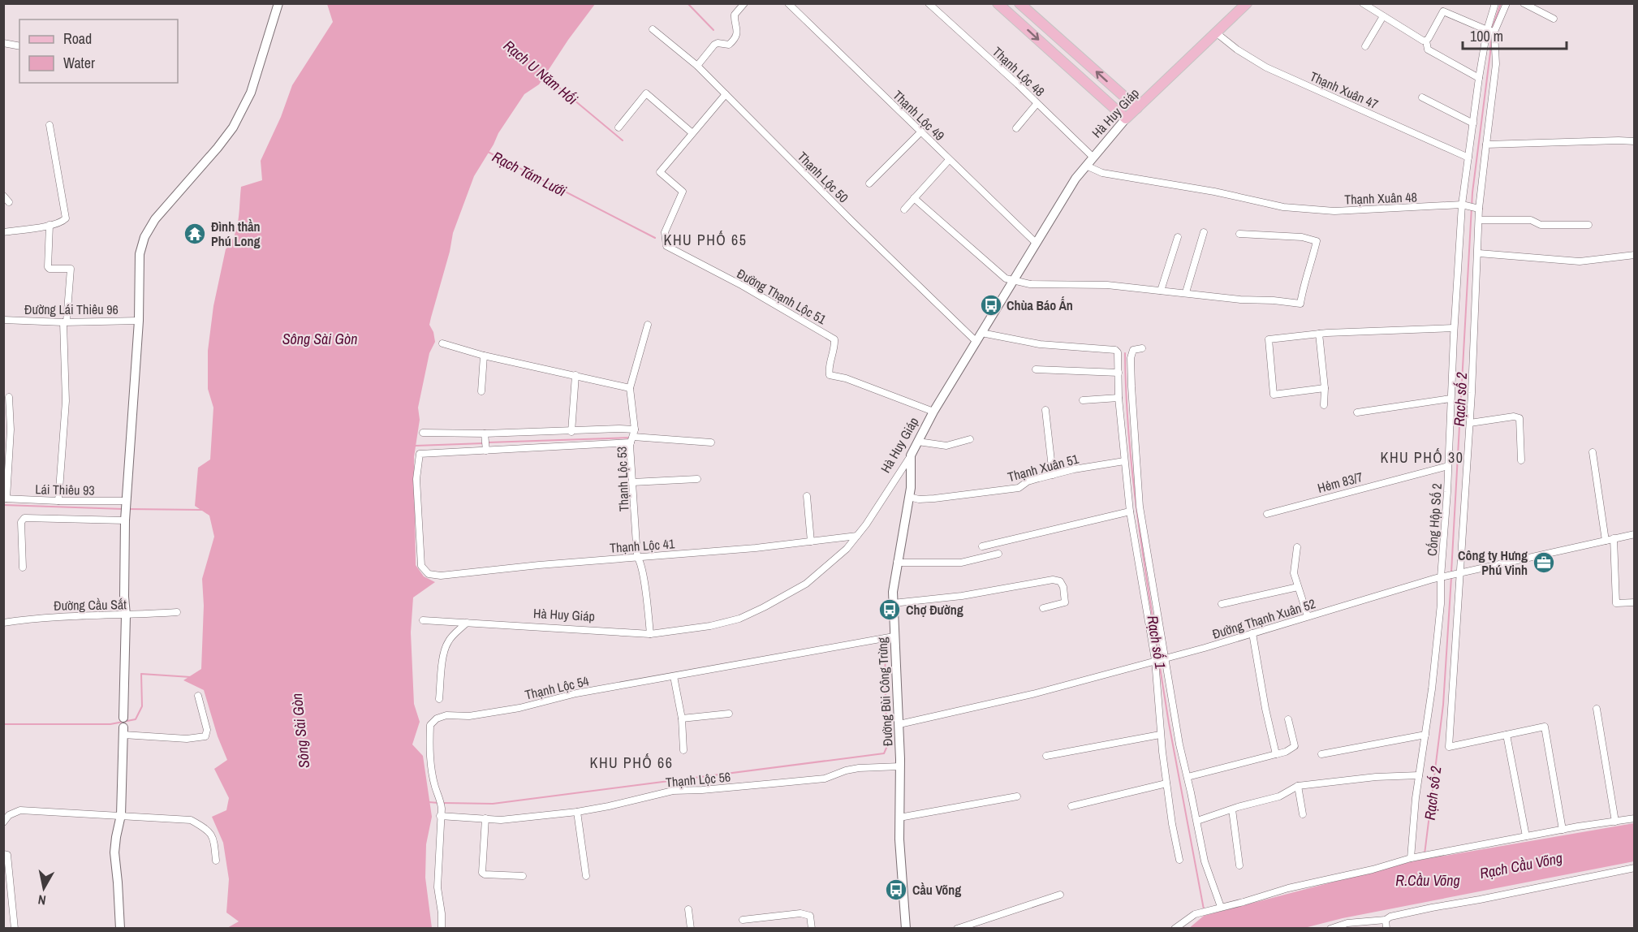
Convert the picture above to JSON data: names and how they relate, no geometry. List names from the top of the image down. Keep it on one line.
{"streets":{"main road":["Hà Huy Giáp"],"street":["Thạnh Lộc 48","Thạnh Xuân 47","Thạnh Lộc 49","Thạnh Lộc 50","Thạnh Xuân 48","Đường Thạnh Lộc 51","Đường Lái Thiêu 96","Thạnh Xuân 51","Thạnh Lộc 53","Hẻm 83/7","Lái Thiêu 93","Cống Hộp Số 2","Thạnh Lộc 41","Đường Cầu Sắt","Đường Thạnh Xuân 52","Thạnh Lộc 54","Đường Bùi Công Trừng","Thạnh Lộc 56"]},"crossings":[["Thạnh Lộc 48","Hà Huy Giáp"],["Thạnh Xuân 47","Hà Huy Giáp"],["Thạnh Xuân 47","Cống Hộp Số 2"],["Hà Huy Giáp","Thạnh Lộc 49"],["Hà Huy Giáp","Thạnh Lộc 50"],["Hà Huy Giáp","Thạnh Xuân 48"],["Hà Huy Giáp","Đường Thạnh Lộc 51"],["Hà Huy Giáp","Thạnh Lộc 53"],["Hà Huy Giáp","Thạnh Lộc 41"],["Hà Huy Giáp","Đường Bùi Công Trừng"],["Thạnh Xuân 48","Cống Hộp Số 2"],["Thạnh Xuân 51","Đường Bùi Công Trừng"],["Thạnh Lộc 53","Thạnh Lộc 41"],["Hẻm 83/7","Cống Hộp Số 2"],["Cống Hộp Số 2","Đường Thạnh Xuân 52"],["Đường Thạnh Xuân 52","Đường Bùi Công Trừng"],["Thạnh Lộc 54","Đường Bùi Công Trừng"],["Thạnh Lộc 54","Thạnh Lộc 56"],["Đường Bùi Công Trừng","Thạnh Lộc 56"]],"districts":["KHU PHỐ 65","KHU PHỐ 30","KHU PHỐ 66"],"water":["Rạch U Năm Hối","Rạch Tám Lưới","Sông Sài Gòn","Rạch số 2","Rạch số 1","Rạch Cầu Võng","R.Cầu Võng"],"places":{"temple":["Đình thần Phú Long"],"bus stop":["Chùa Báo Ấn","Chợ Đường","Cầu Võng"],"office":["Công ty Hưng Phú Vinh"]},"legend":["Road","Water"],"scale_bar":"100 m","north":"bottom"}
